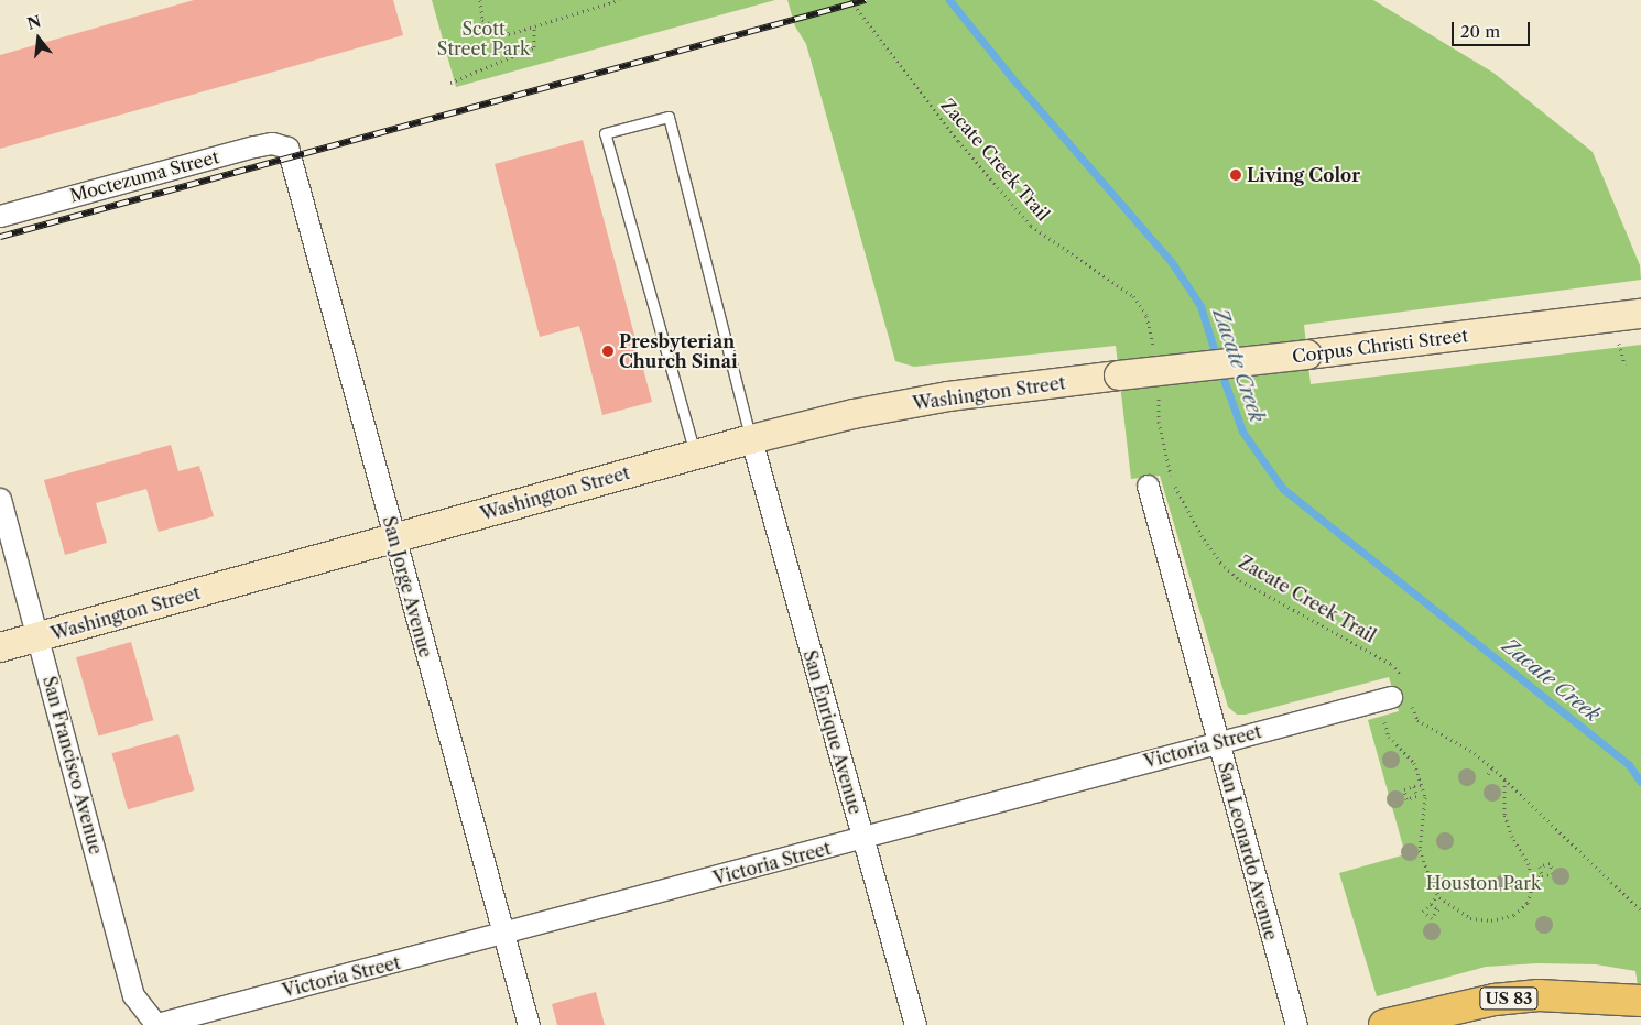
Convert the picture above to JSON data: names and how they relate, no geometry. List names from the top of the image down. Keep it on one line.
{"streets":{"main road":["Corpus Christi Street","Washington Street","US 83"],"street":["Moctezuma Street","San Jorge Avenue","San Enrique Avenue","Victoria Street","San Francisco Avenue","San Leonardo Avenue"],"path":["Zacate Creek Trail"]},"crossings":[["Moctezuma Street","San Jorge Avenue"],["Corpus Christi Street","Washington Street"],["Washington Street","San Jorge Avenue"],["Washington Street","San Enrique Avenue"],["Washington Street","San Francisco Avenue"],["San Jorge Avenue","Victoria Street"],["San Enrique Avenue","Victoria Street"],["Victoria Street","San Francisco Avenue"],["Victoria Street","San Leonardo Avenue"]],"water":["Zacate Creek"],"parks":["Scott Street Park","Houston Park"],"places":["Living Color","Presbyterian Church Sinai"],"scale_bar":"20 m","north":"top"}
